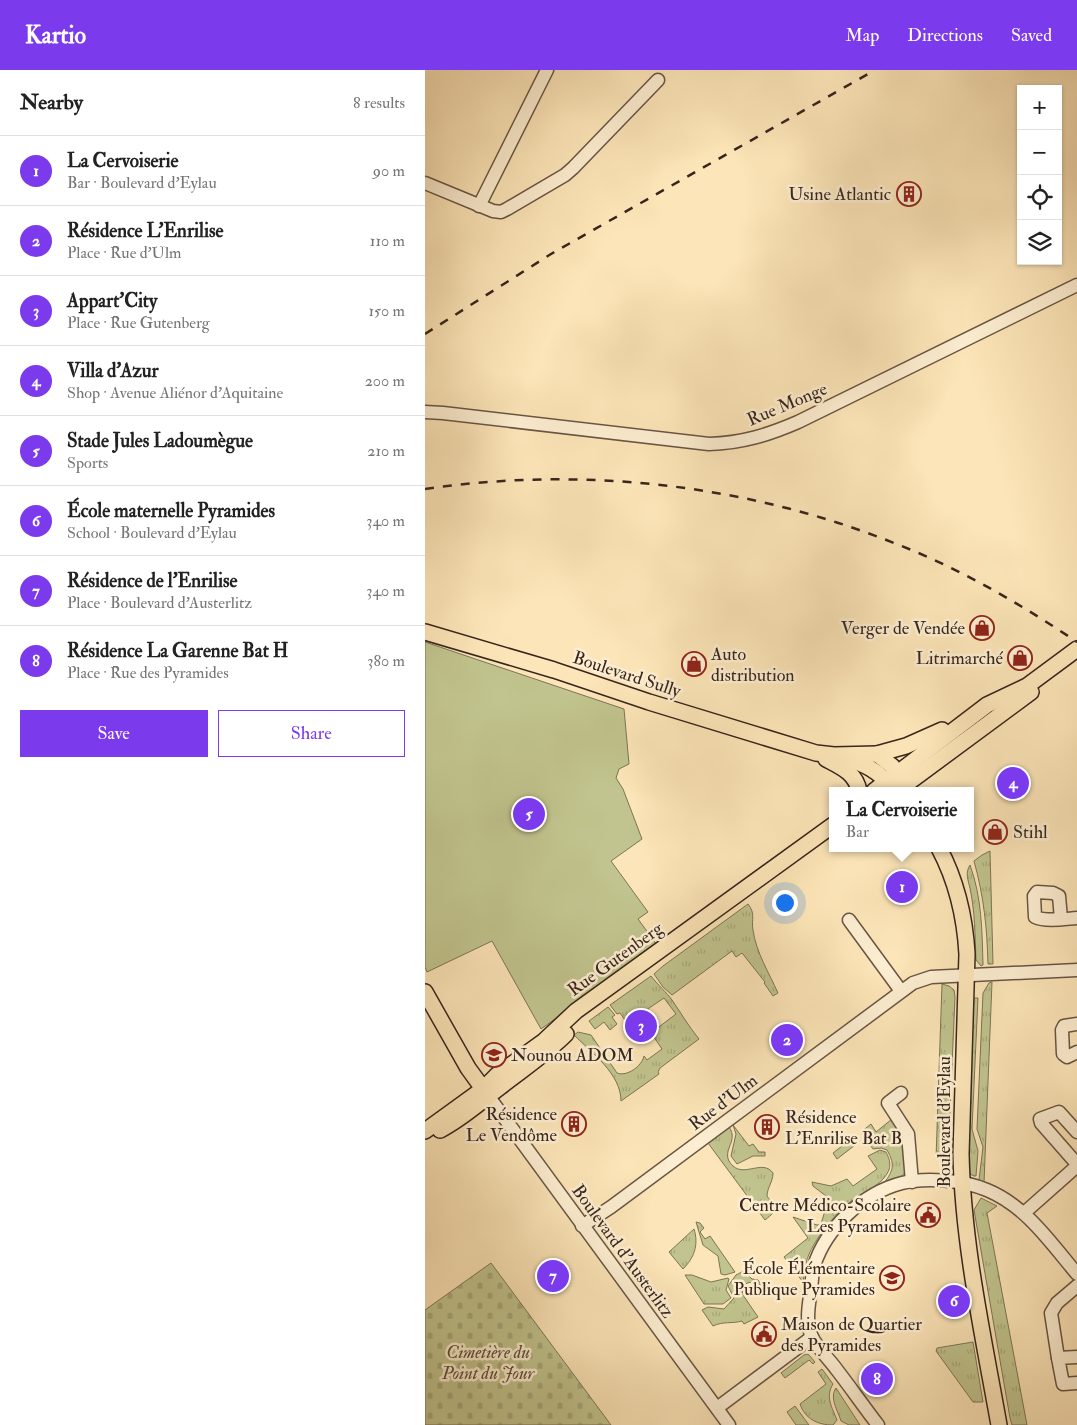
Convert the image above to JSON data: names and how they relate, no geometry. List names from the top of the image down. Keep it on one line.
{"streets":{"main road":["Boulevard Sully","Rue Gutenberg","Boulevard d'Eylau"],"street":["Rue Monge","Rue d'Ulm","Boulevard d'Austerlitz"]},"crossings":[["Rue Gutenberg","Boulevard d'Austerlitz"],["Rue d'Ulm","Boulevard d'Eylau"],["Rue d'Ulm","Boulevard d'Austerlitz"]],"parks":["Cimetière du Point du Jour"],"places":{"building":["Usine Atlantic","Résidence Le Vendôme","Résidence L'Enrilise Bat B"],"shop":["Verger de Vendée","Litrimarché","Auto distribution","Stihl"],"school or university":["Nounou ADOM","École Élémentaire Publique Pyramides"],"public building":["Centre Médico-Scolaire Les Pyramides","Maison de Quartier des Pyramides"]},"page":{"header":"Kartio","nav":["Map","Directions","Saved"],"heading":["Nearby","8 results"],"map_buttons":["+","−"],"list":[{"mark":"1","name":"La Cervoiserie","note":"Bar · Boulevard d'Eylau","value":"90 m"},{"mark":"2","name":"Résidence L'Enrilise","note":"Place · Rue d'Ulm","value":"110 m"},{"mark":"3","name":"Appart'City","note":"Place · Rue Gutenberg","value":"150 m"},{"mark":"4","name":"Villa d'Azur","note":"Shop · Avenue Aliénor d'Aquitaine","value":"200 m"},{"mark":"5","name":"Stade Jules Ladoumègue","note":"Sports","value":"210 m"},{"mark":"6","name":"École maternelle Pyramides","note":"School · Boulevard d'Eylau","value":"340 m"},{"mark":"7","name":"Résidence de l’Enrilise","note":"Place · Boulevard d'Austerlitz","value":"340 m"},{"mark":"8","name":"Résidence La Garenne Bat H","note":"Place · Rue des Pyramides","value":"380 m"}],"buttons":["Save","Share"],"pins":["4","5","1","3","2","7","6","8"],"popup":["La Cervoiserie","Bar"]}}
